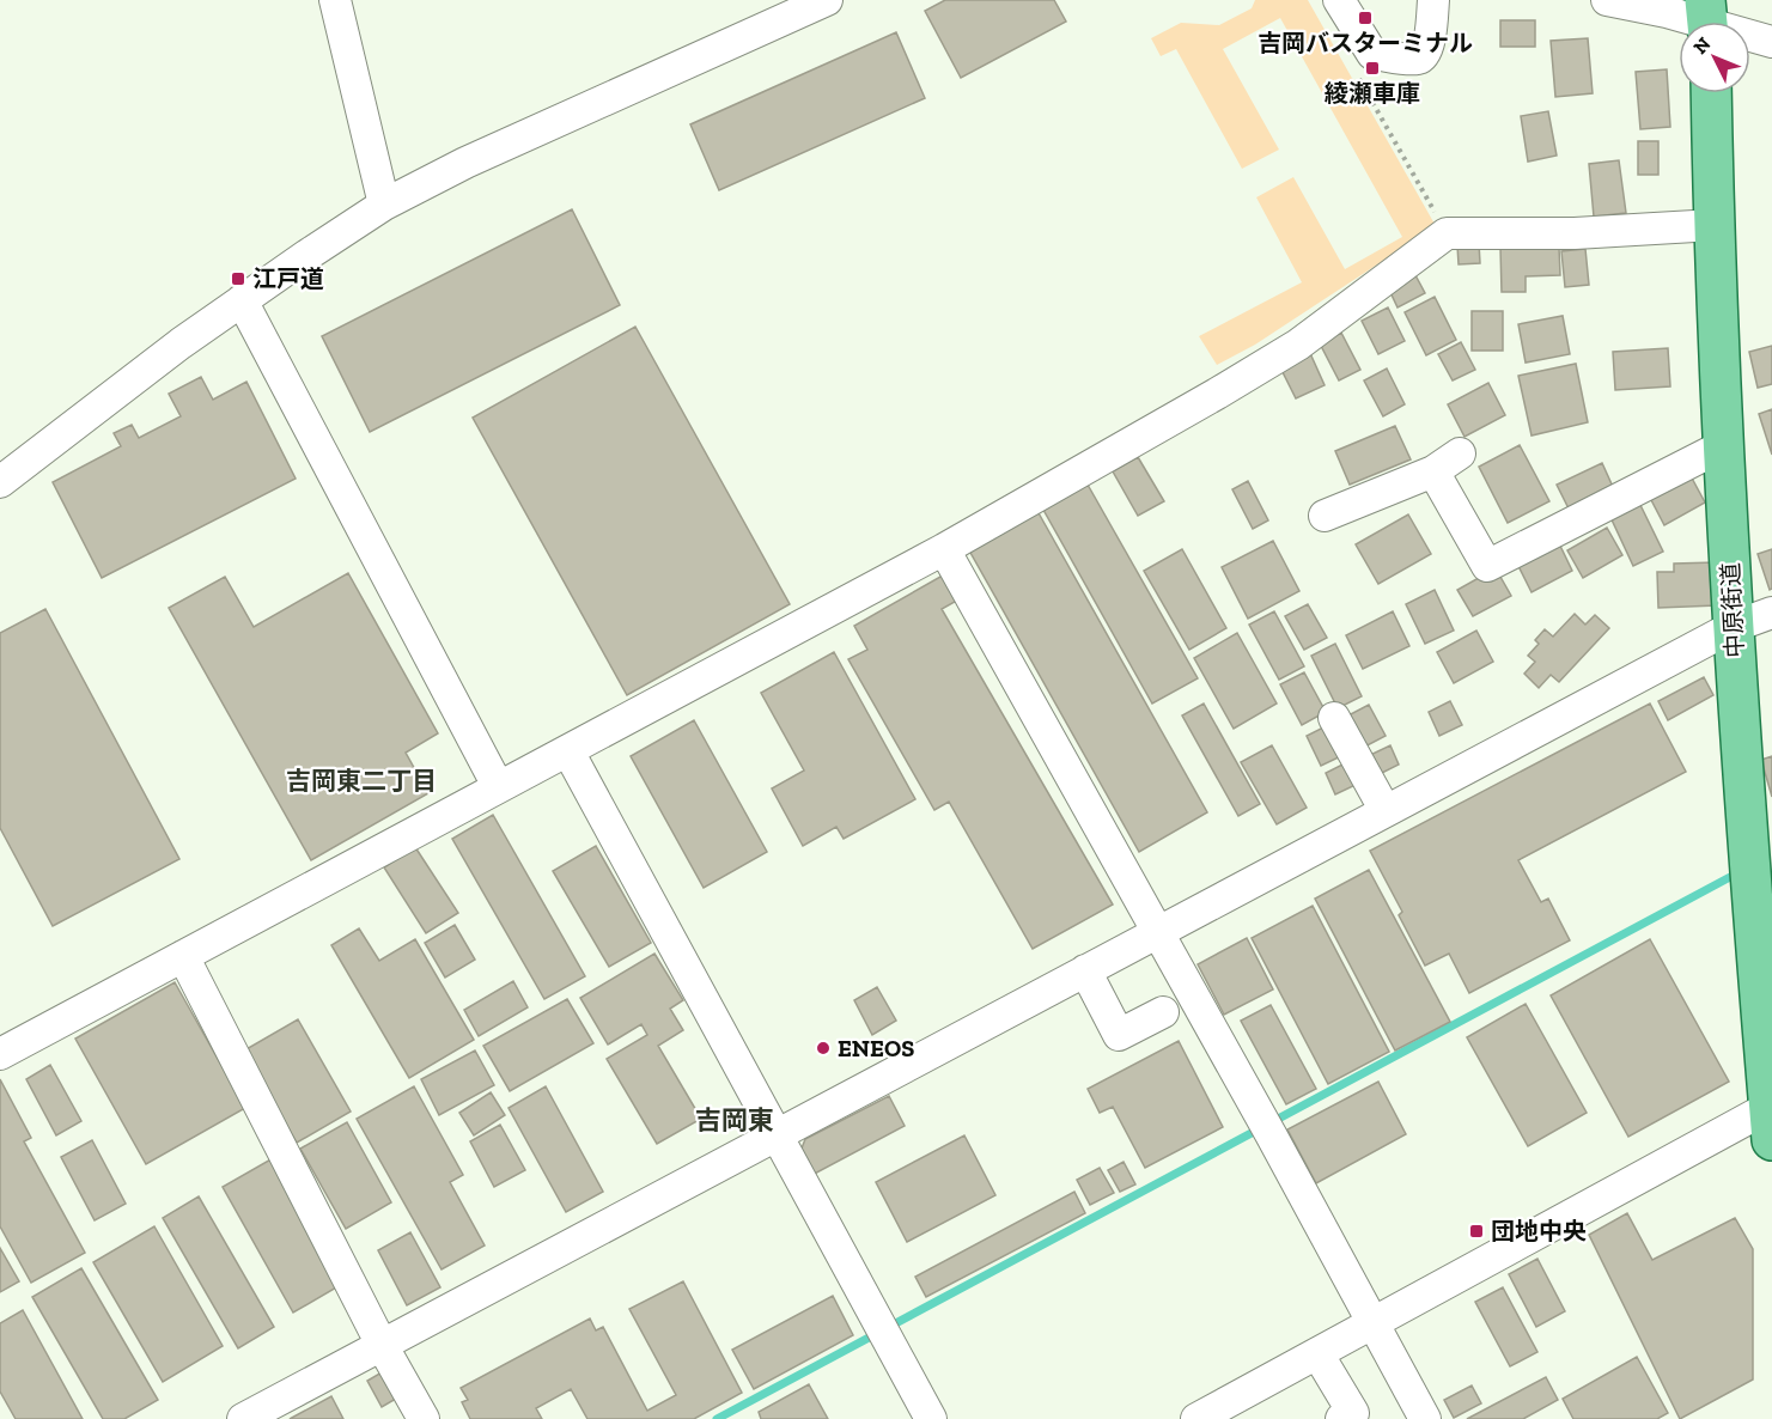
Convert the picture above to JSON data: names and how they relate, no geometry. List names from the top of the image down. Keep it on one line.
{"streets":{"main road":["中原街道"]},"districts":["吉岡東二丁目","吉岡東"],"places":{"transit":["吉岡バスターミナル","綾瀬車庫","江戸道","団地中央"],"other":["ENEOS"]},"north":"top left"}
